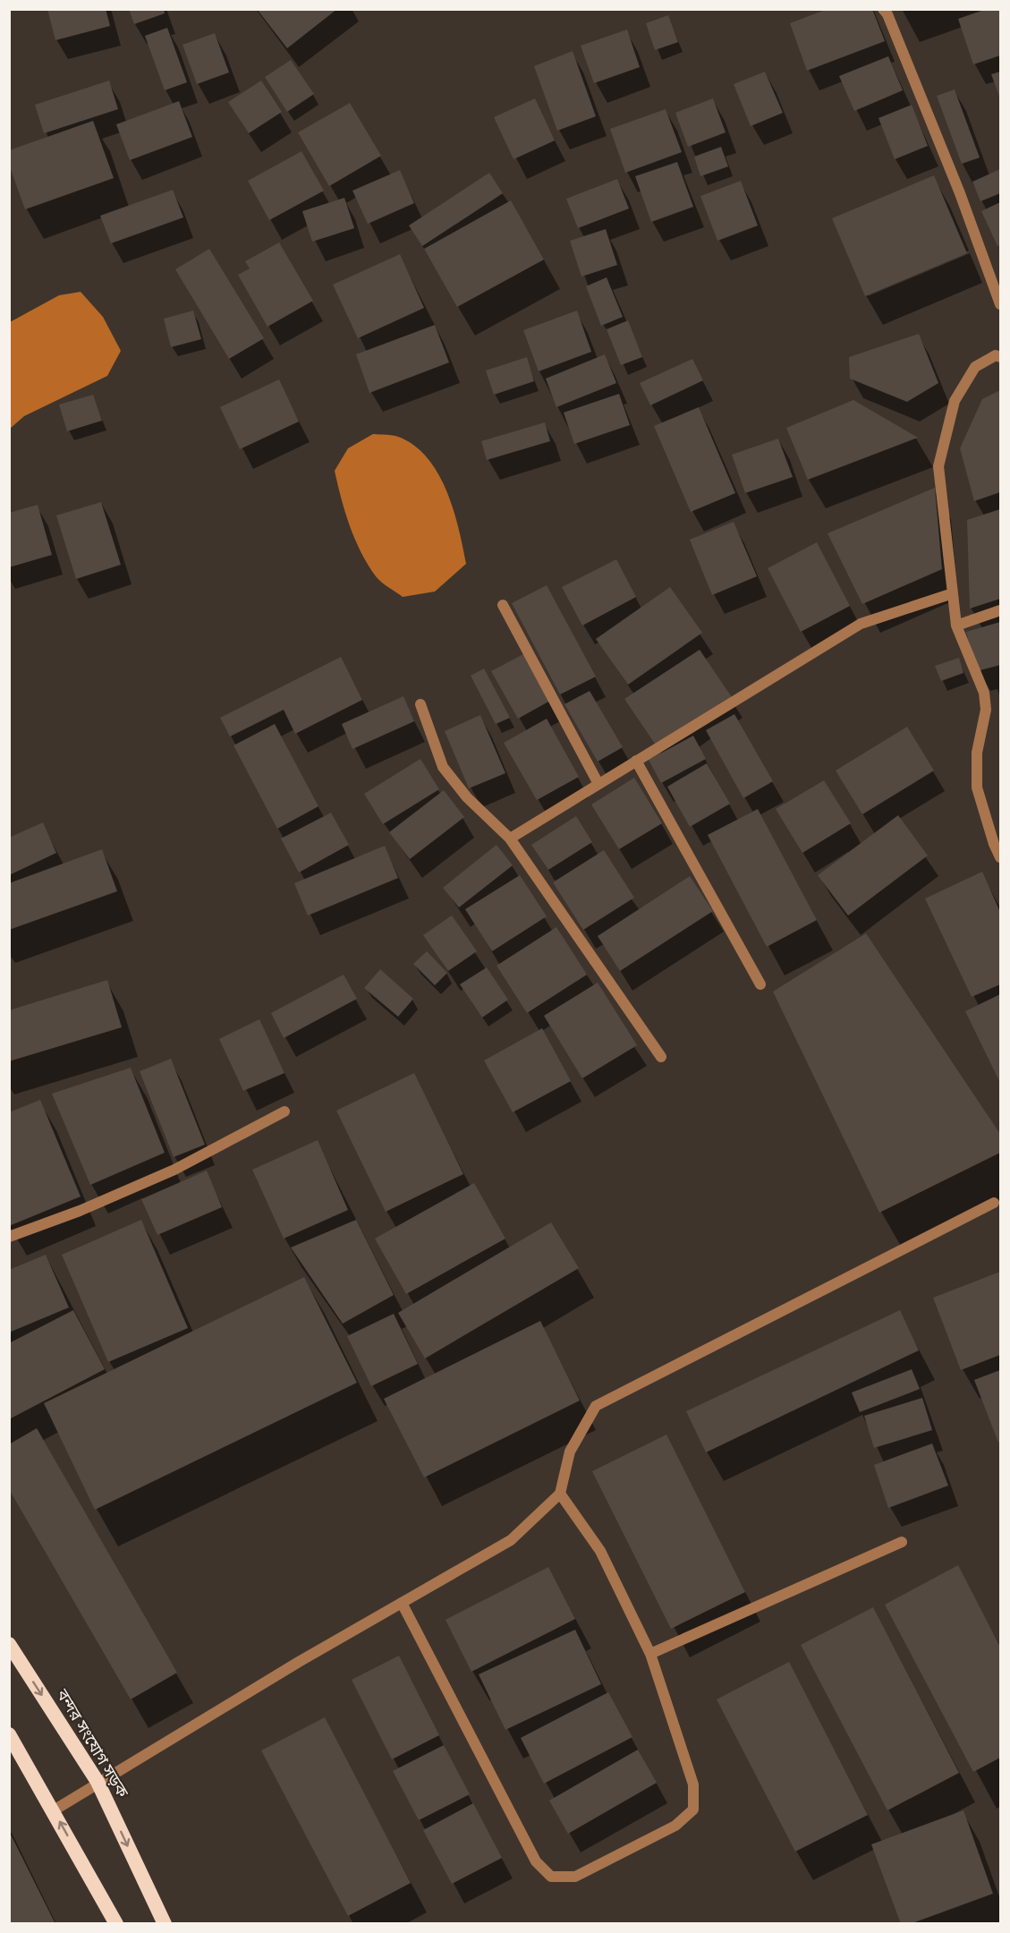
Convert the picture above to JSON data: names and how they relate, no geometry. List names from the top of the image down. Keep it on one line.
{"streets":{"highway":["বন্দর সংযোগ সড়ক"]}}
